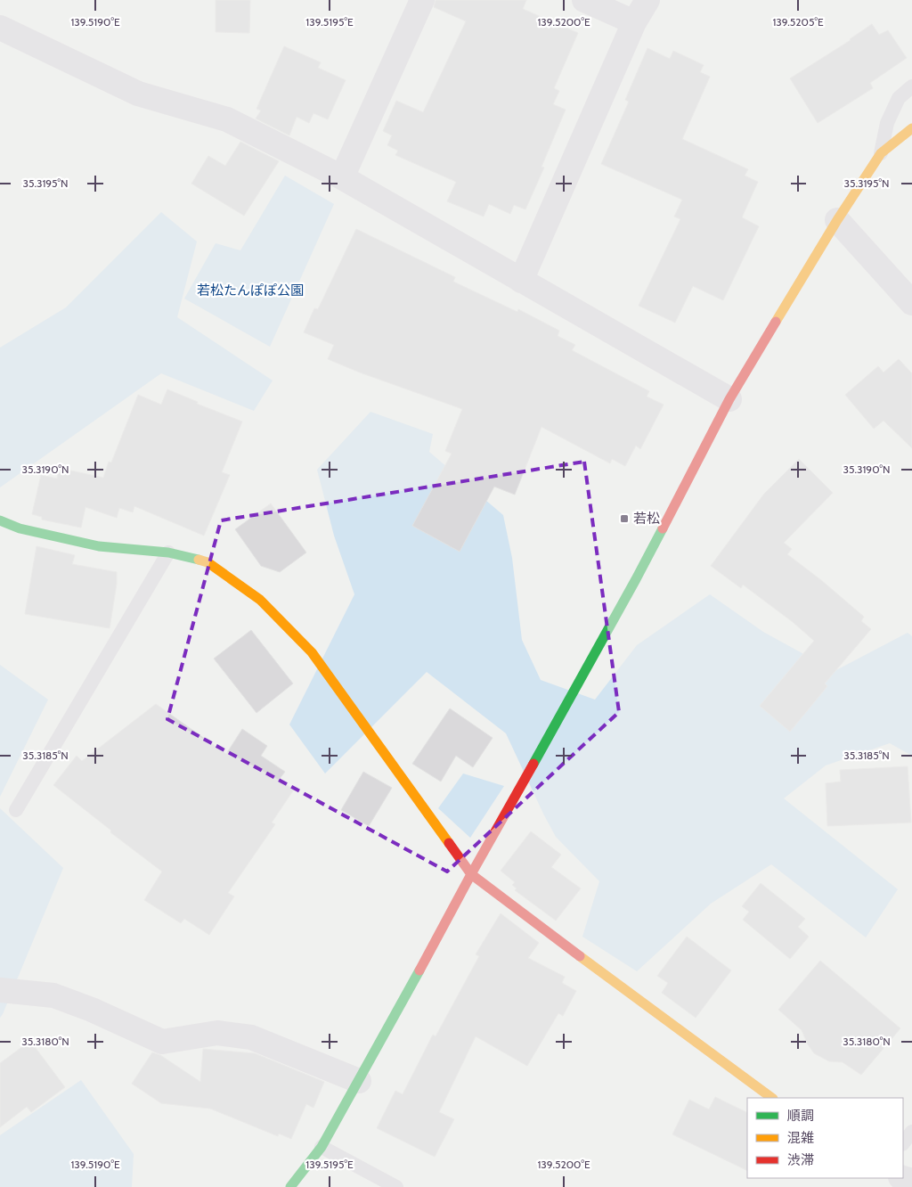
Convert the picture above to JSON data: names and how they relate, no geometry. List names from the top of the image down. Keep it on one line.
{"parks":["若松たんぽぽ公園"],"places":{"transit":["若松"]},"legend":["順調","混雑","渋滞"],"coordinates":["139.5190°E","139.5195°E","139.5200°E","139.5205°E","35.3195°N","35.3190°N","35.3185°N","35.3180°N"]}
